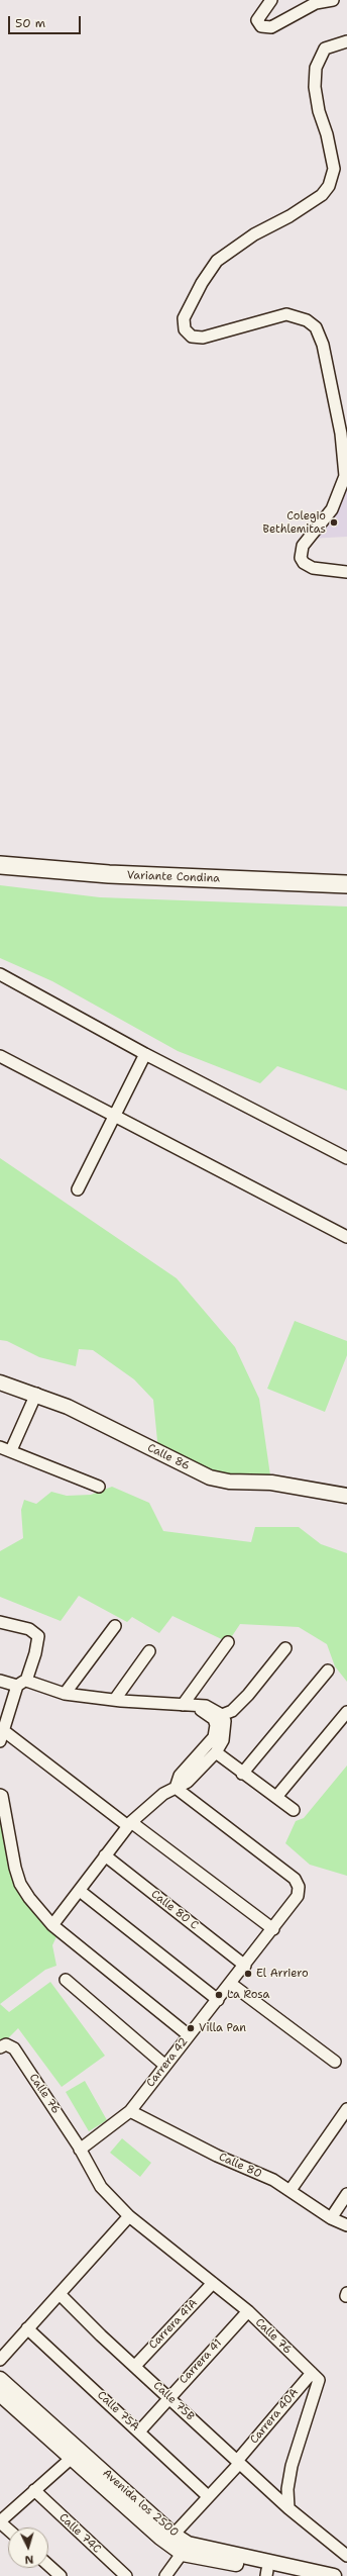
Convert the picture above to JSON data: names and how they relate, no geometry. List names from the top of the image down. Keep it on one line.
{"streets":{"highway":["Variante Condina"],"main road":["Calle 86","Avenida los 2500"],"street":["Calle 80 C","Carrera 42","Calle 76","Calle 80","Carrera 41A","Carrera 41","Calle 75B","Calle 75A","Carrera 40A","Calle 74C"]},"crossings":[["Calle 80 C","Carrera 42"],["Carrera 42","Calle 76"],["Carrera 42","Calle 80"],["Calle 76","Carrera 41A"],["Calle 76","Carrera 41"],["Calle 76","Calle 75B"],["Calle 76","Carrera 40A"],["Carrera 41A","Calle 75B"],["Carrera 41","Calle 75B"],["Carrera 41","Calle 75A"],["Calle 75B","Carrera 40A"],["Calle 75A","Carrera 40A"],["Carrera 40A","Avenida los 2500"]],"places":["Colegio Bethlemitas","El Arriero","La Rosa","Villa Pan"],"scale_bar":"50 m","north":"bottom"}
